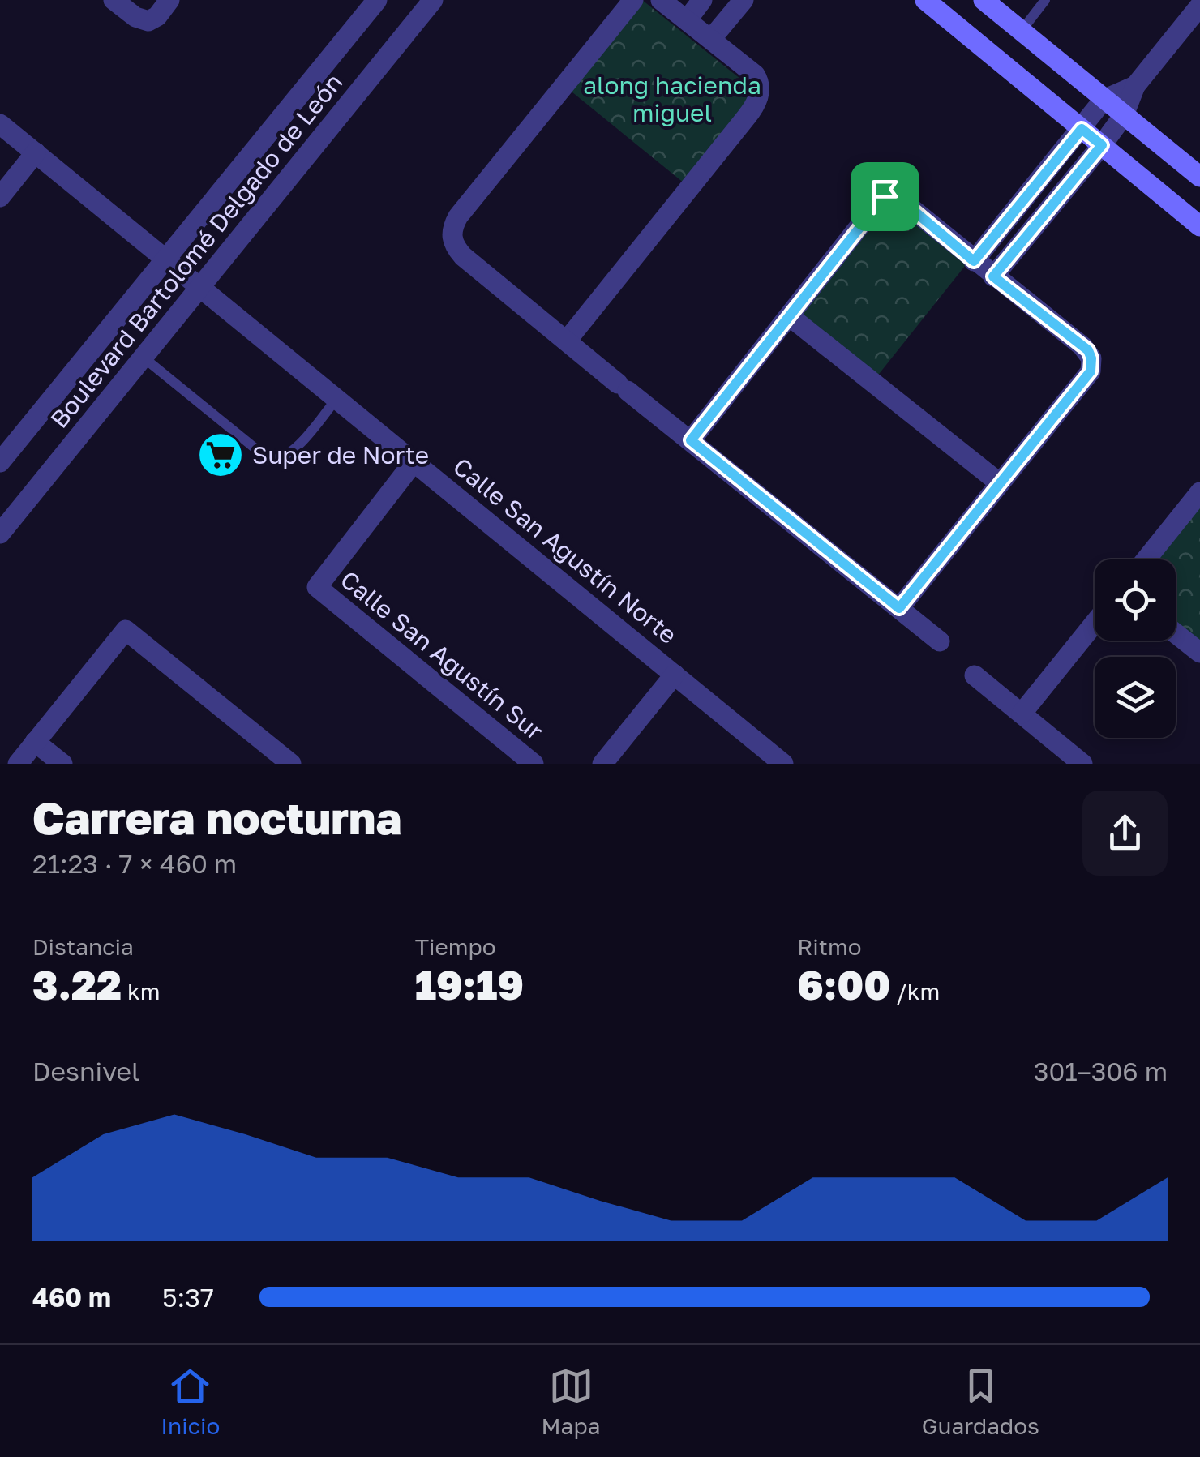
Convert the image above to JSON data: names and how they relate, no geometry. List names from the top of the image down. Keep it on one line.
{"streets":{"street":["Boulevard Bartolomé Delgado de León","Calle San Agustín Norte","Calle San Agustín Sur"]},"crossings":[["Boulevard Bartolomé Delgado de León","Calle San Agustín Norte"],["Calle San Agustín Norte","Calle San Agustín Sur"]],"parks":["along hacienda miguel"],"places":{"supermarket":["Super de Norte"]},"page":{"heading":["Carrera nocturna","21:23 · 7 × 460 m"],"stats":[["Distancia","3.22 km"],["Tiempo","19:19"],["Ritmo","6:00 /km"]],"chart":["Desnivel","301–306 m"],"list":[{"name":"460 m","note":"5:37"}],"tabs":["Inicio","Mapa","Guardados"]}}
